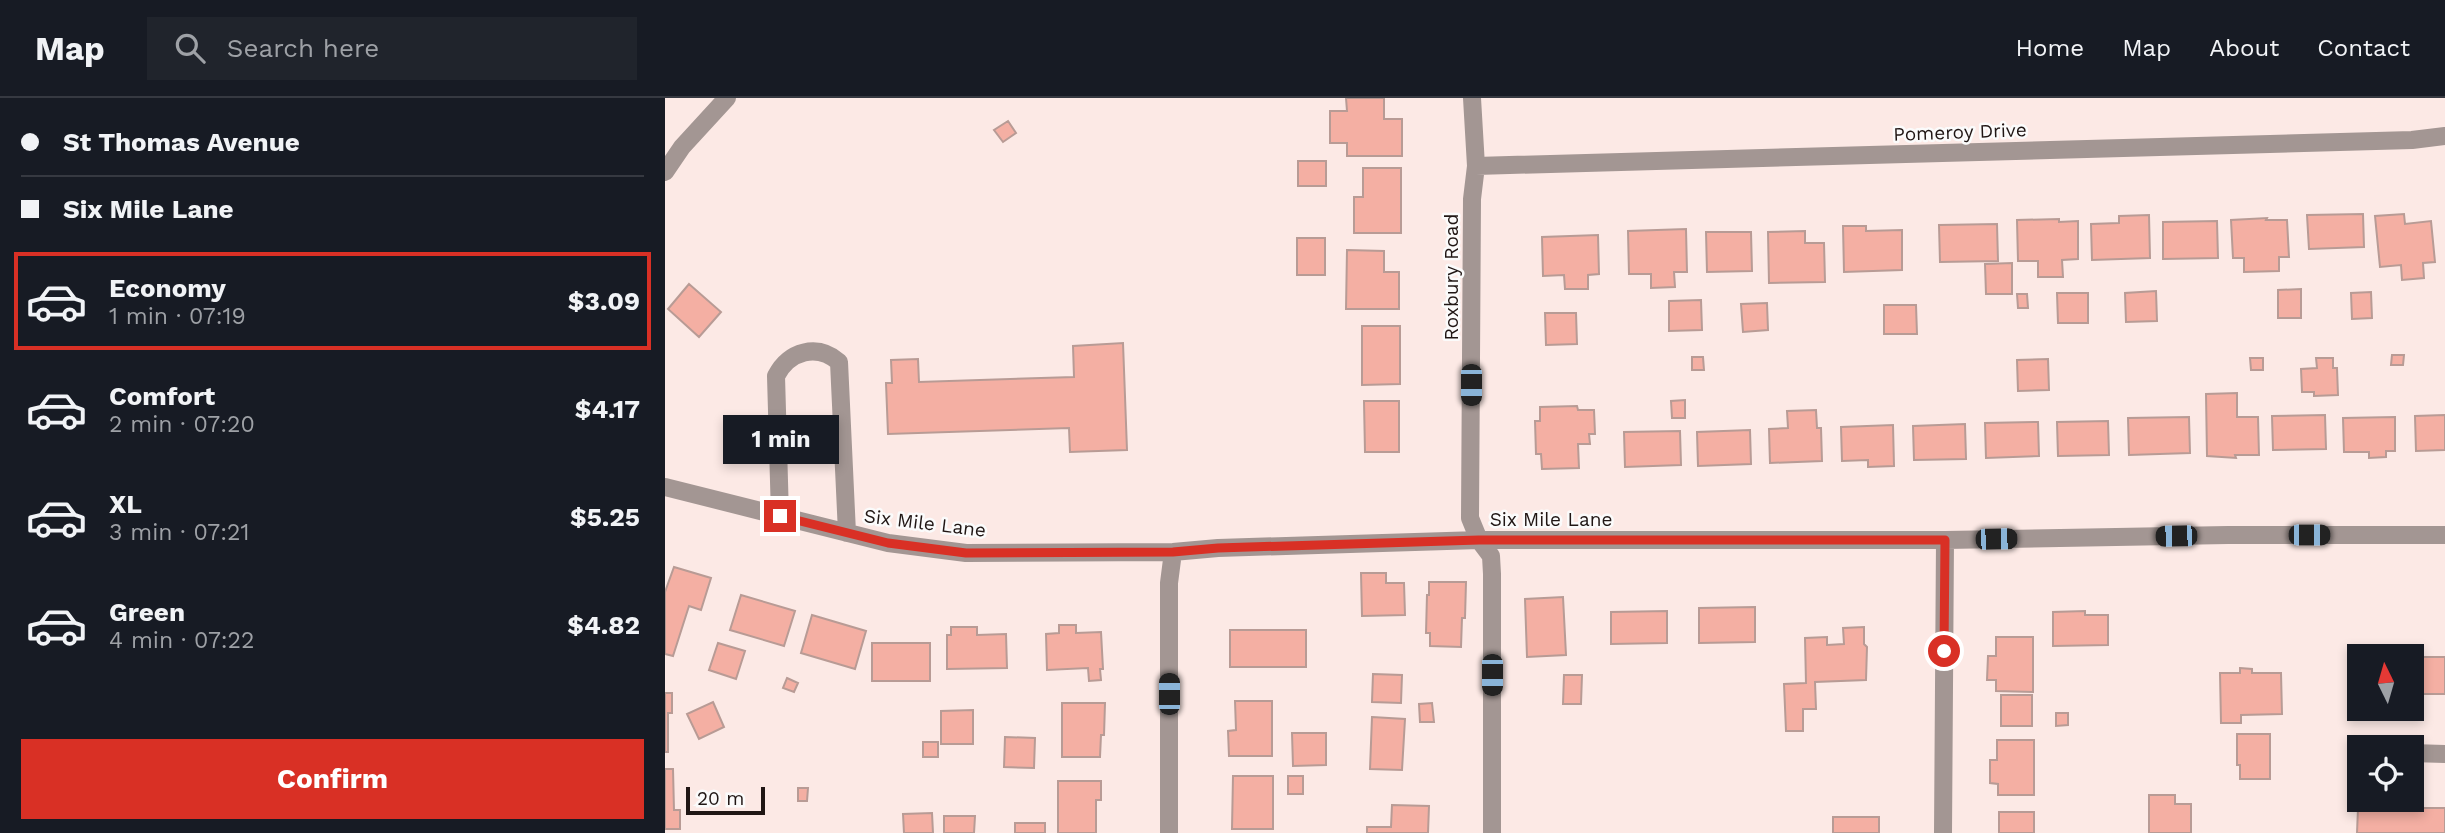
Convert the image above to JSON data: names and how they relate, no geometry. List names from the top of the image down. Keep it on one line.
{"streets":{"street":["Pomeroy Drive","Roxbury Road","Six Mile Lane"]},"crossings":[["Pomeroy Drive","Roxbury Road"],["Roxbury Road","Six Mile Lane"]],"scale_bar":"20 m","north":"top","page":{"header":"Map","search":"Search here","nav":["Home","Map","About","Contact"],"banner":["St Thomas Avenue","Six Mile Lane"],"list":[{"name":"Economy","note":"1 min · 07:19","value":"$3.09"},{"name":"Comfort","note":"2 min · 07:20","value":"$4.17"},{"name":"XL","note":"3 min · 07:21","value":"$5.25"},{"name":"Green","note":"4 min · 07:22","value":"$4.82"}],"bubble":"1 min","buttons":"Confirm","scale":"20 m"}}
